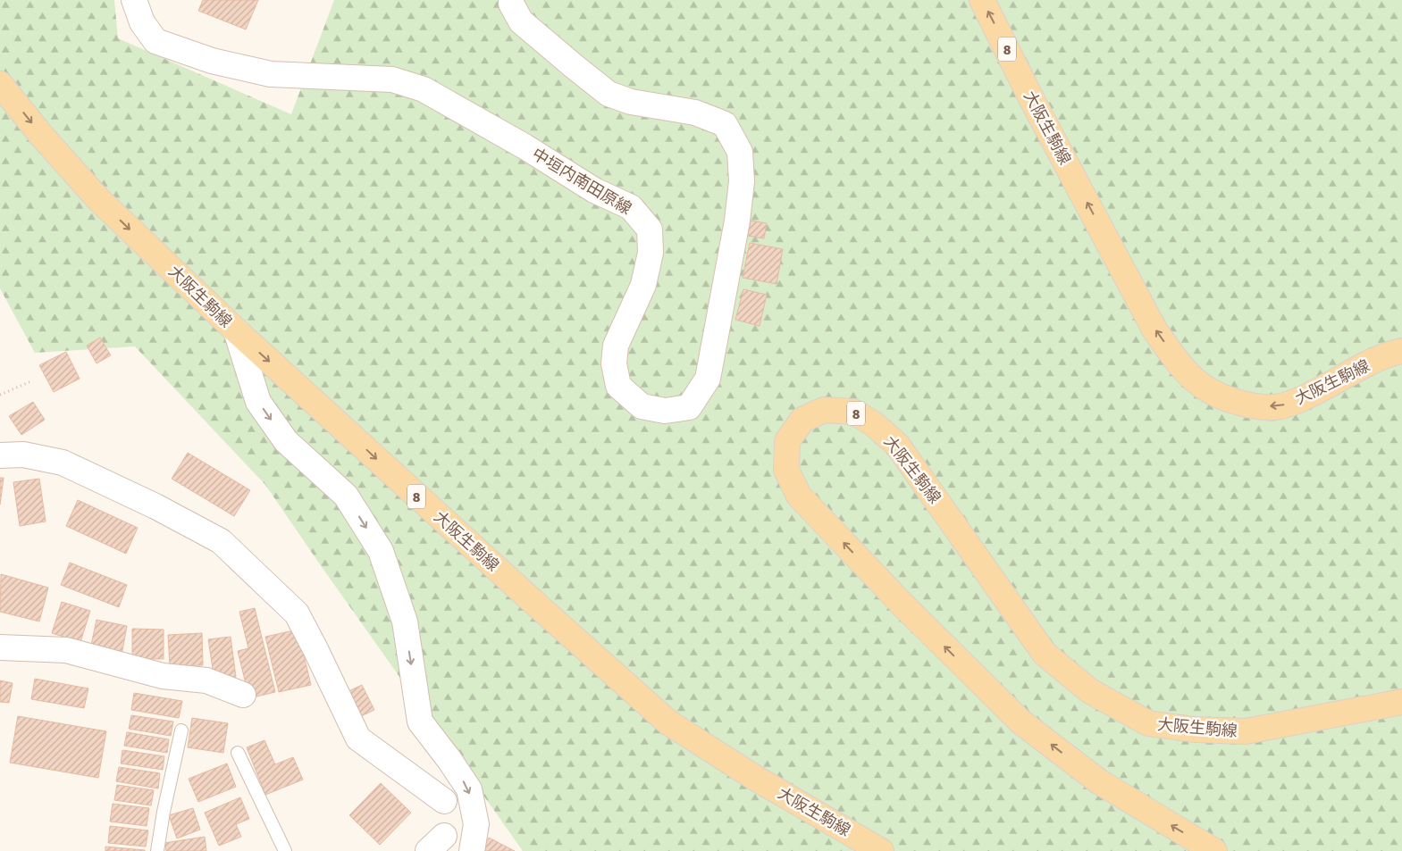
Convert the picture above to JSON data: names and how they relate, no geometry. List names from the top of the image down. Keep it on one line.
{"streets":{"main road":["8","大阪生駒線"],"street":["中垣内南田原線"]}}
